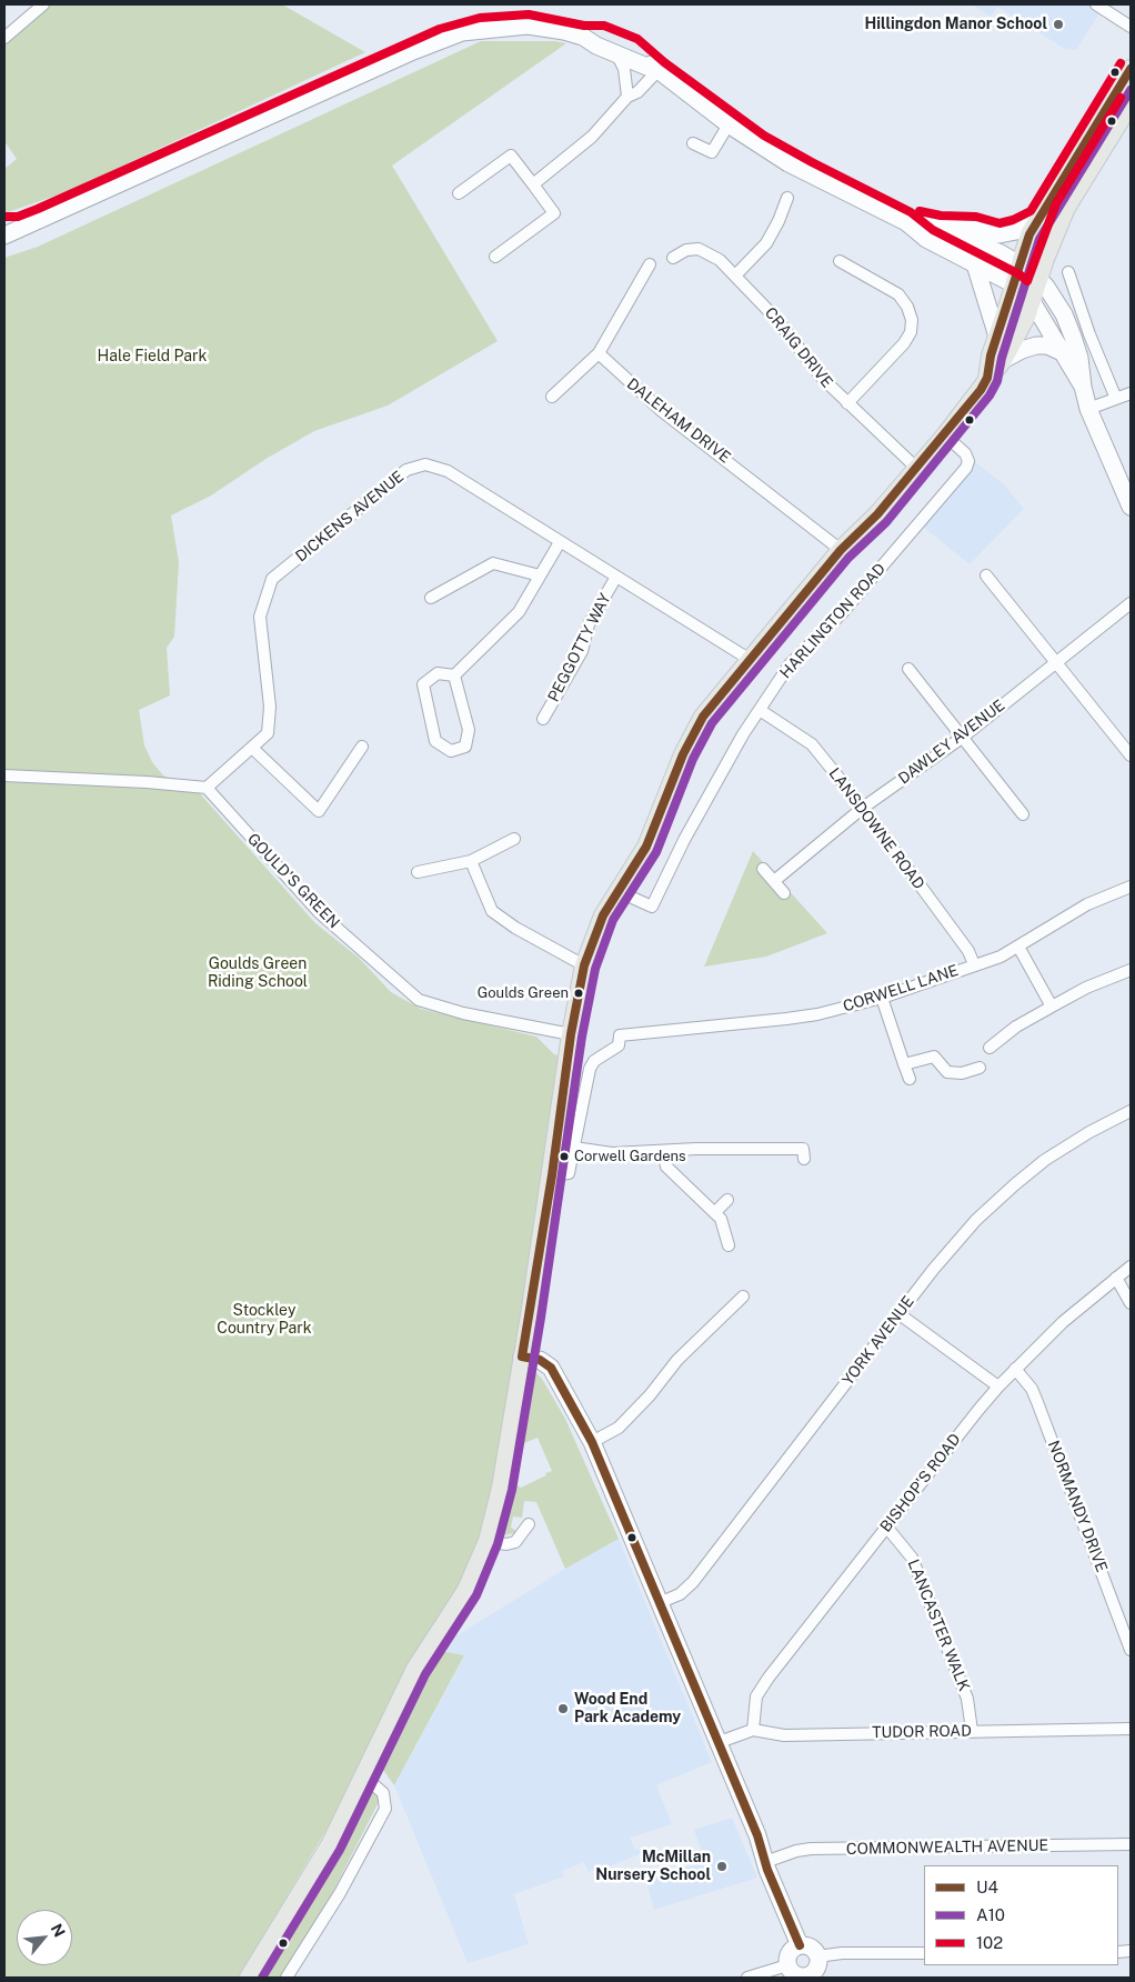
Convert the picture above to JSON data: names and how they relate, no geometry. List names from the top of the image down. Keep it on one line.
{"streets":{"street":["CRAIG DRIVE","DALEHAM DRIVE","DICKENS AVENUE","HARLINGTON ROAD","PEGGOTTY WAY","DAWLEY AVENUE","LANSDOWNE ROAD","GOULD'S GREEN","CORWELL LANE","YORK AVENUE","BISHOP'S ROAD","NORMANDY DRIVE","LANCASTER WALK","TUDOR ROAD","COMMONWEALTH AVENUE"]},"crossings":[["DICKENS AVENUE","PEGGOTTY WAY"],["DICKENS AVENUE","GOULD'S GREEN"],["HARLINGTON ROAD","LANSDOWNE ROAD"],["DAWLEY AVENUE","LANSDOWNE ROAD"],["LANSDOWNE ROAD","CORWELL LANE"],["BISHOP'S ROAD","NORMANDY DRIVE"],["BISHOP'S ROAD","LANCASTER WALK"],["BISHOP'S ROAD","TUDOR ROAD"],["LANCASTER WALK","TUDOR ROAD"]],"parks":["Hale Field Park","Goulds Green Riding School","Stockley Country Park"],"places":["Hillingdon Manor School","Goulds Green","Corwell Gardens","Wood End Park Academy","McMillan Nursery School"],"lines":["transit line 102","transit line U4","transit line A10"],"legend":["U4","A10","102"],"north":"top right"}
